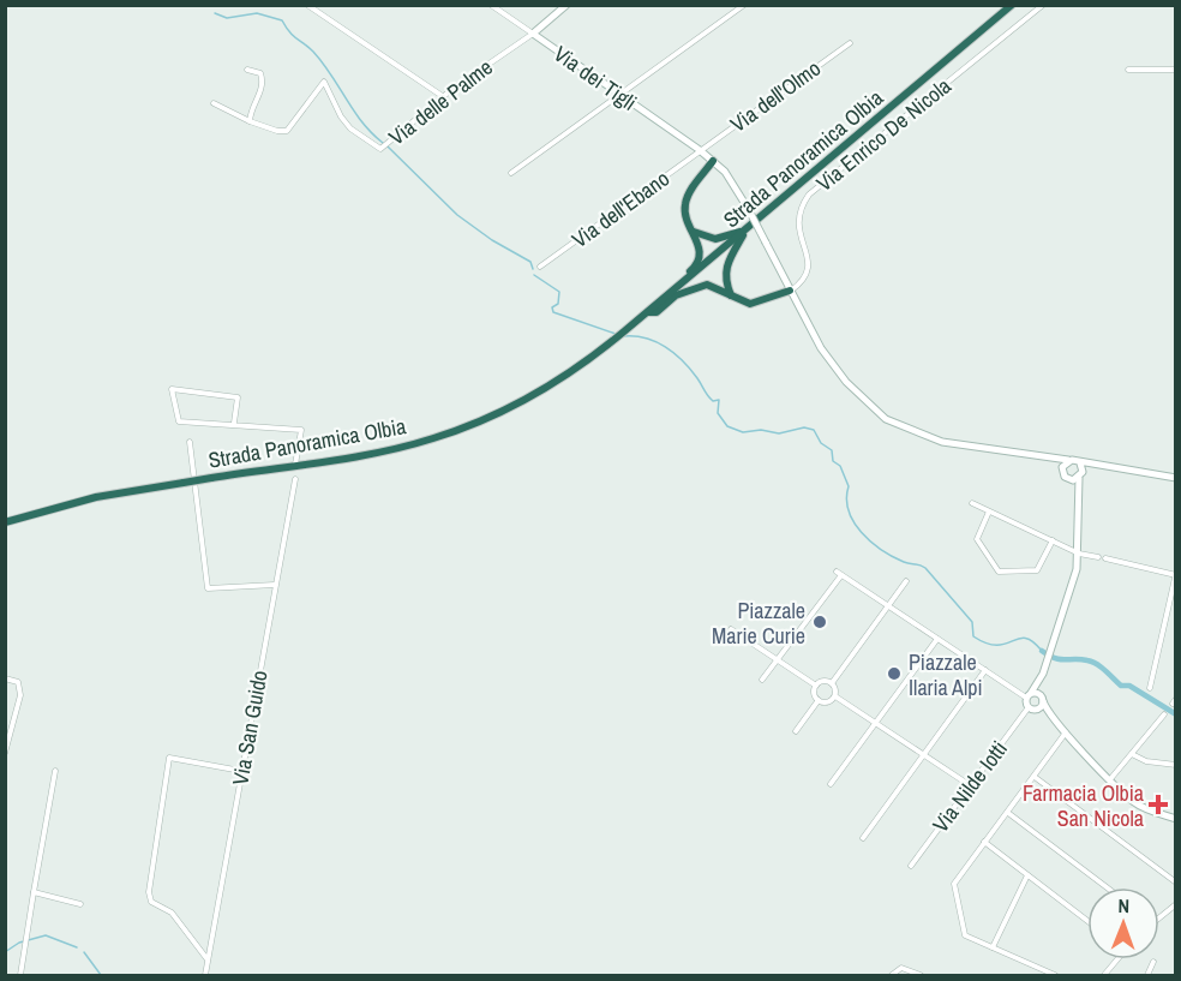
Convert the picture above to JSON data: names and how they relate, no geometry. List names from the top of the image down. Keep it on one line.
{"streets":{"highway":["Strada Panoramica Olbia"],"street":["Via dei Tigli","Via dell'Olmo","Via delle Palme","Via Enrico De Nicola","Via dell'Ebano","Via San Guido","Via Nilde Iotti"]},"crossings":[["Via dei Tigli","Via dell'Olmo"],["Via dei Tigli","Via delle Palme"],["Via dei Tigli","Via Enrico De Nicola"],["Via dei Tigli","Via dell'Ebano"],["Via dell'Olmo","Via dell'Ebano"]],"places":{"other":["Piazzale Marie Curie","Piazzale Ilaria Alpi"],"health":["Farmacia Olbia San Nicola"]},"north":"top"}
